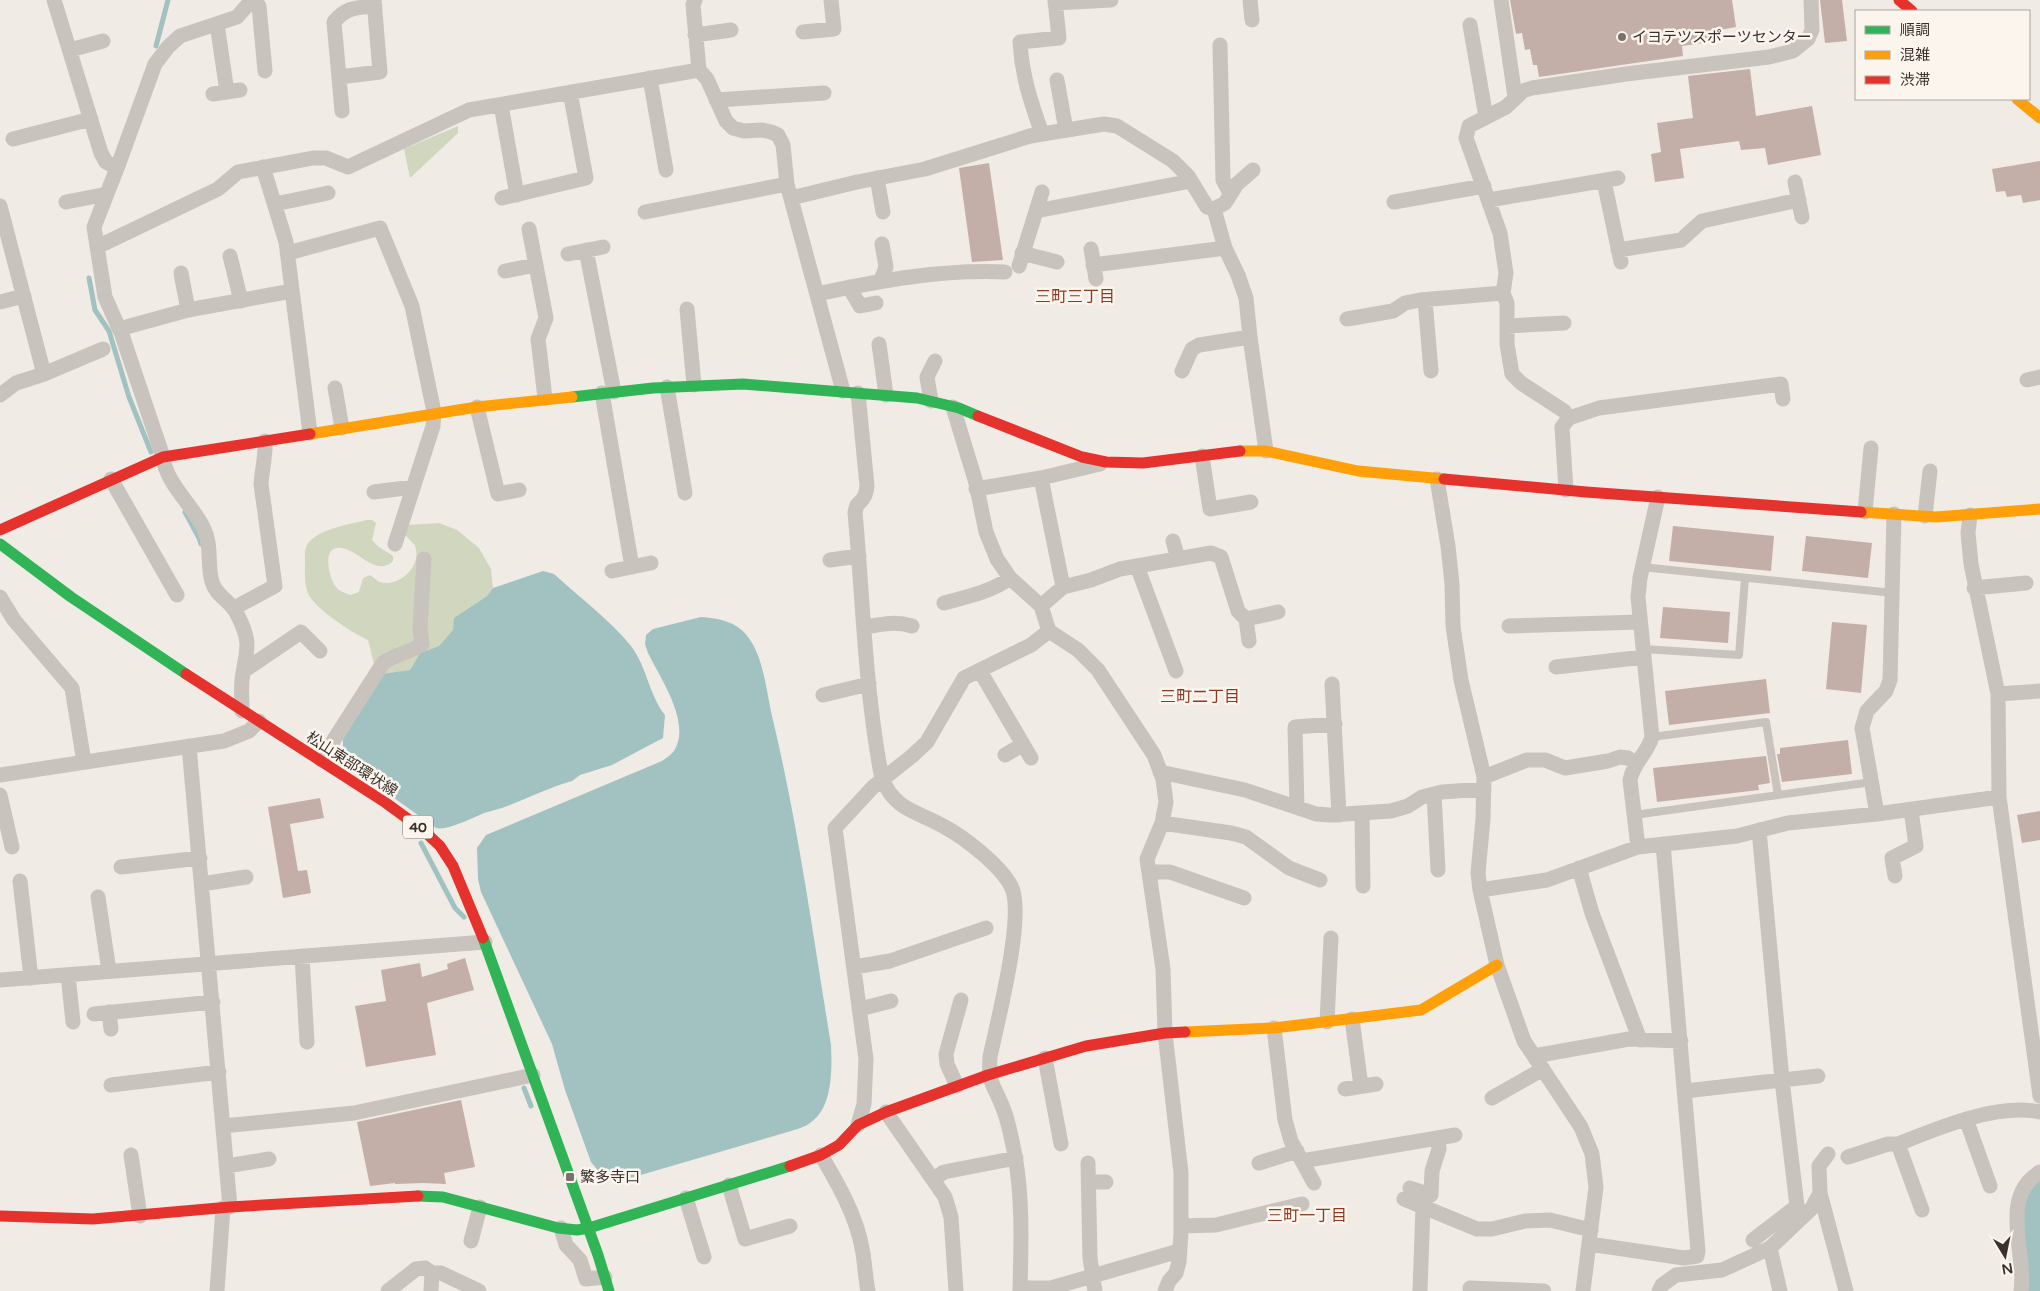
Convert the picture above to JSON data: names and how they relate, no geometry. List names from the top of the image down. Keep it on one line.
{"streets":{"street":["松山東部環状線","40"]},"districts":["三町三丁目","三町二丁目","三町一丁目"],"places":{"other":["イヨテツスポーツセンター"],"transit":["繁多寺口"]},"legend":["順調","混雑","渋滞"],"north":"bottom"}
